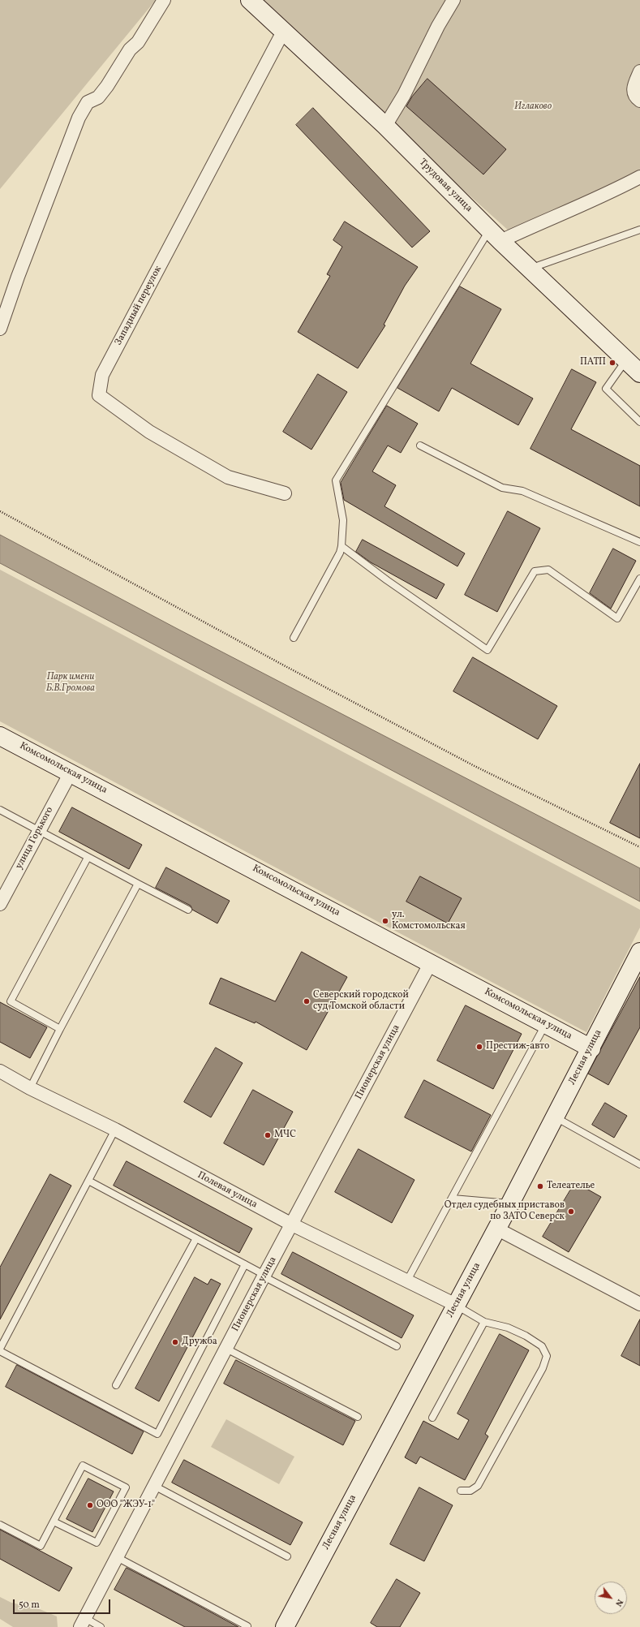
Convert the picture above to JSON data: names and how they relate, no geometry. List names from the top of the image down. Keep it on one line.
{"streets":{"main road":["Трудовая улица","Комсомольская улица","Лесная улица"],"street":["Западный переулок","улица Горького","Пионерская улица","Полевая улица"]},"crossings":[["Трудовая улица","Западный переулок"],["Комсомольская улица","улица Горького"],["Комсомольская улица","Лесная улица"],["Комсомольская улица","Пионерская улица"],["Лесная улица","Полевая улица"],["Пионерская улица","Полевая улица"]],"parks":["Иглаково","Парк имени Б.В.Громова"],"places":["ПАТП","ул. Комстомольская","Северский городской суд Томской области","Престиж-авто","МЧС","Телеателье","Отдел судебных приставов по ЗАТО Северск","Дружба","ООО \"ЖЭУ-1\""],"scale_bar":"50 m","north":"bottom right"}
